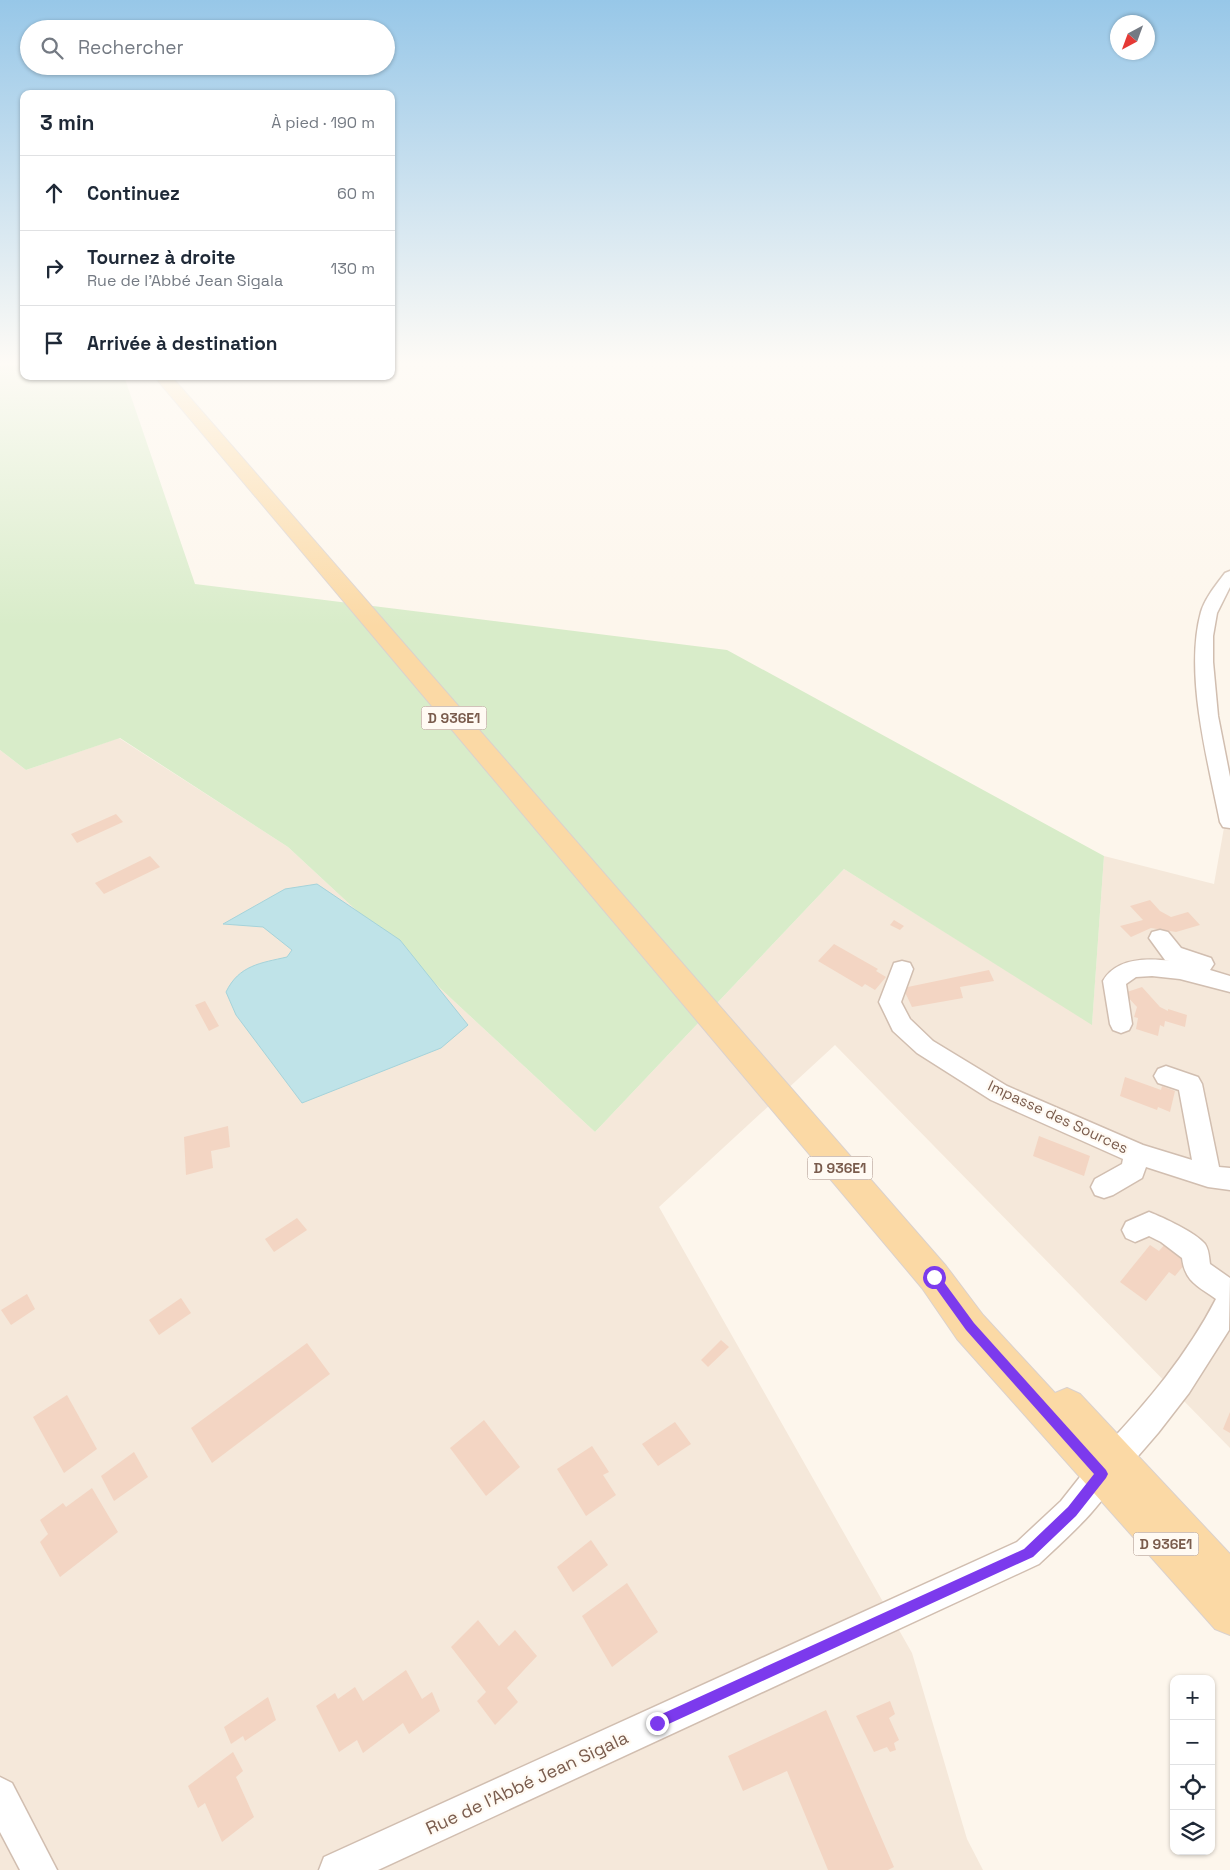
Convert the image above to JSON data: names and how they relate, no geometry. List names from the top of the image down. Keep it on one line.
{"streets":{"main road":["D 936E1"],"street":["Impasse des Sources","Rue de l'Abbé Jean Sigala"]},"crossings":[["D 936E1","Rue de l'Abbé Jean Sigala"]],"north":"bottom left","page":{"search":"Rechercher","heading":["3 min","À pied · 190 m"],"list":[["Continuez","60 m"],["Tournez à droite","Rue de l'Abbé Jean Sigala","130 m"],"Arrivée à destination"],"map_buttons":["+","−"]}}
